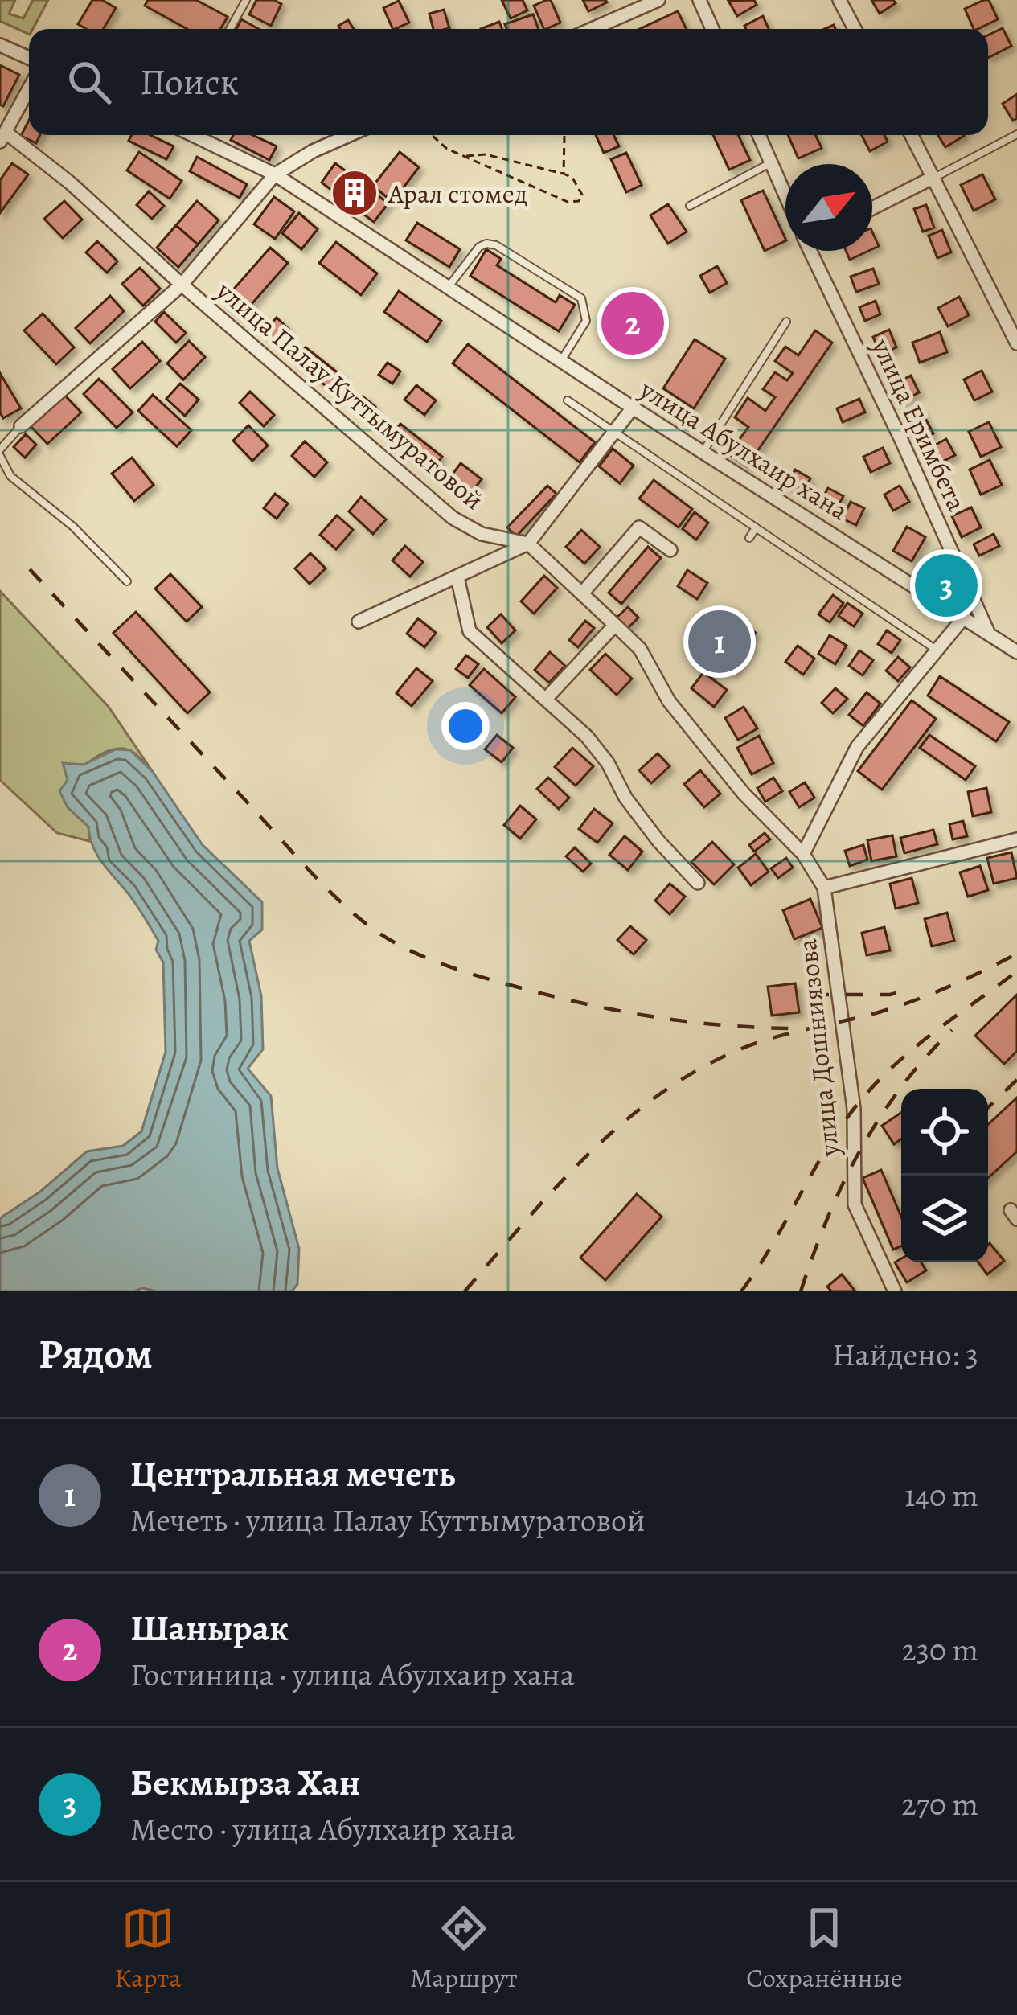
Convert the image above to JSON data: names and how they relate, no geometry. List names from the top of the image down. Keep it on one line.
{"streets":{"street":["улица Палау Куттымуратовой","улица Еримбета","улица Абулхаир хана","улица Дошниязова"]},"crossings":[["улица Еримбета","улица Абулхаир хана"]],"places":{"building":["Арал стомед"]},"north":"top right","page":{"search":"Поиск","pins":["2","3","1"],"heading":["Рядом","Найдено: 3"],"list":[{"mark":"1","name":"Центральная мечеть","note":"Мечеть · улица Палау Куттымуратовой","value":"140 m"},{"mark":"2","name":"Шанырак","note":"Гостиница · улица Абулхаир хана","value":"230 m"},{"mark":"3","name":"Бекмырза Хан","note":"Место · улица Абулхаир хана","value":"270 m"}],"nav":["Карта","Маршрут","Сохранённые"]}}
